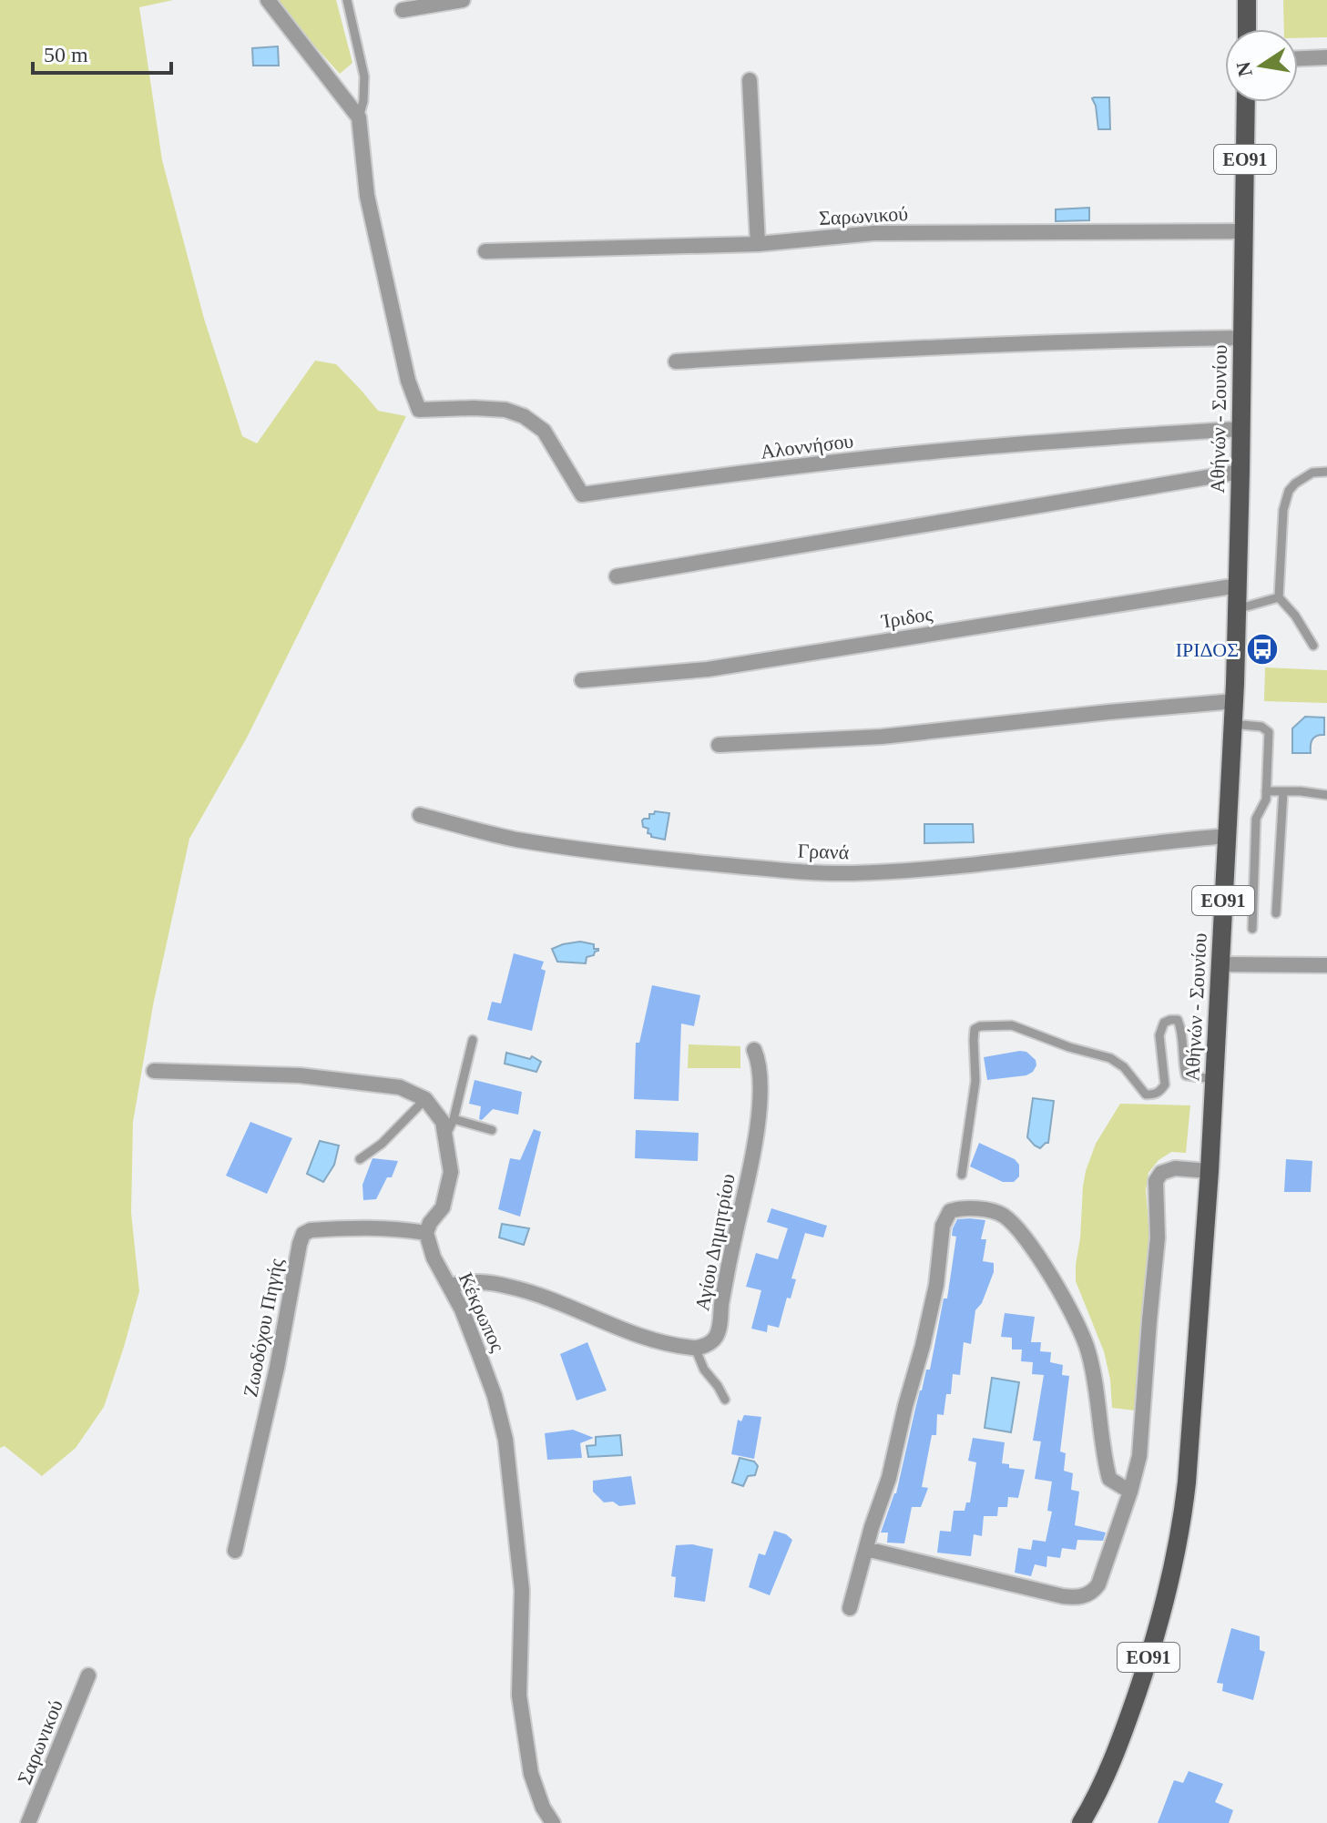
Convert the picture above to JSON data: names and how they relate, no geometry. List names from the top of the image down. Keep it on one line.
{"streets":{"main road":["ΕΟ91","Αθήνών - Σουνίου"],"street":["Σαρωνικού","Αλοννήσου","Ίριδος","Γρανά","Αγίου Δημητρίου","Κέκρωπος","Ζωοδόχου Πηγής"]},"crossings":[["Σαρωνικού","Αθήνών - Σουνίου"],["Αθήνών - Σουνίου","Αλοννήσου"],["Αθήνών - Σουνίου","Ίριδος"],["Αθήνών - Σουνίου","Γρανά"],["Κέκρωπος","Ζωοδόχου Πηγής"]],"places":{"bus stop":["ΙΡΙΔΟΣ"]},"scale_bar":"50 m","north":"left"}
